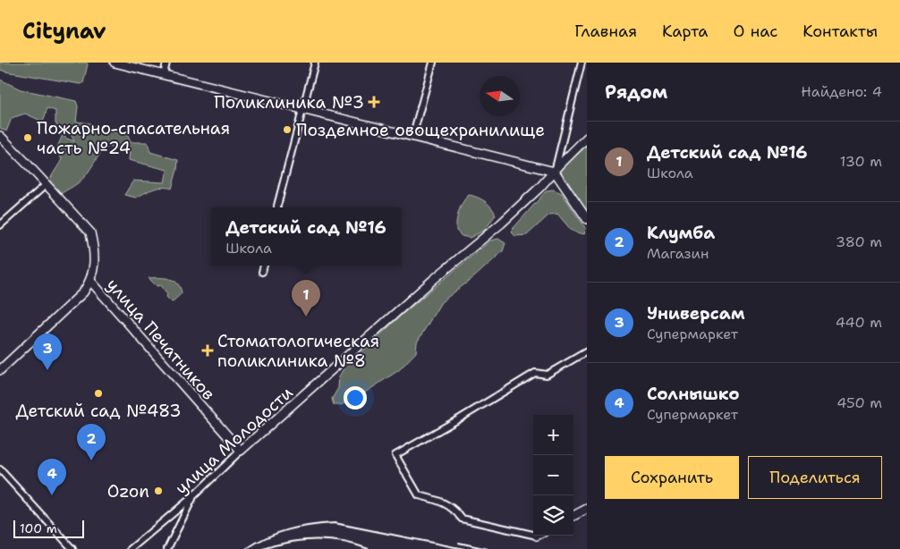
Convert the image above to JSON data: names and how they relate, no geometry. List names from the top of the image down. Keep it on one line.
{"streets":{"street":["улица Печатников","улица Молодости"]},"crossings":[["улица Печатников","улица Молодости"]],"places":{"health":["Поликлиника №3","Стоматологическая поликлиника №8"],"other":["Поздемное овощехранилище","Пожарно-спасательная часть №24","Детский сад №483","Ozon"]},"scale_bar":"100 m","north":"left","page":{"header":"Citynav","nav":["Главная","Карта","О нас","Контакты"],"heading":["Рядом","Найдено: 4"],"list":[{"mark":"1","name":"Детский сад №16","note":"Школа","value":"130 m"},{"mark":"2","name":"Клумба","note":"Магазин","value":"380 m"},{"mark":"3","name":"Универсам","note":"Супермаркет","value":"440 m"},{"mark":"4","name":"Солнышко","note":"Супермаркет","value":"450 m"}],"popup":["Детский сад №16","Школа"],"pins":["1","3","2","4"],"map_buttons":["+","−"],"buttons":["Сохранить","Поделиться"],"scale":"100 m"}}
